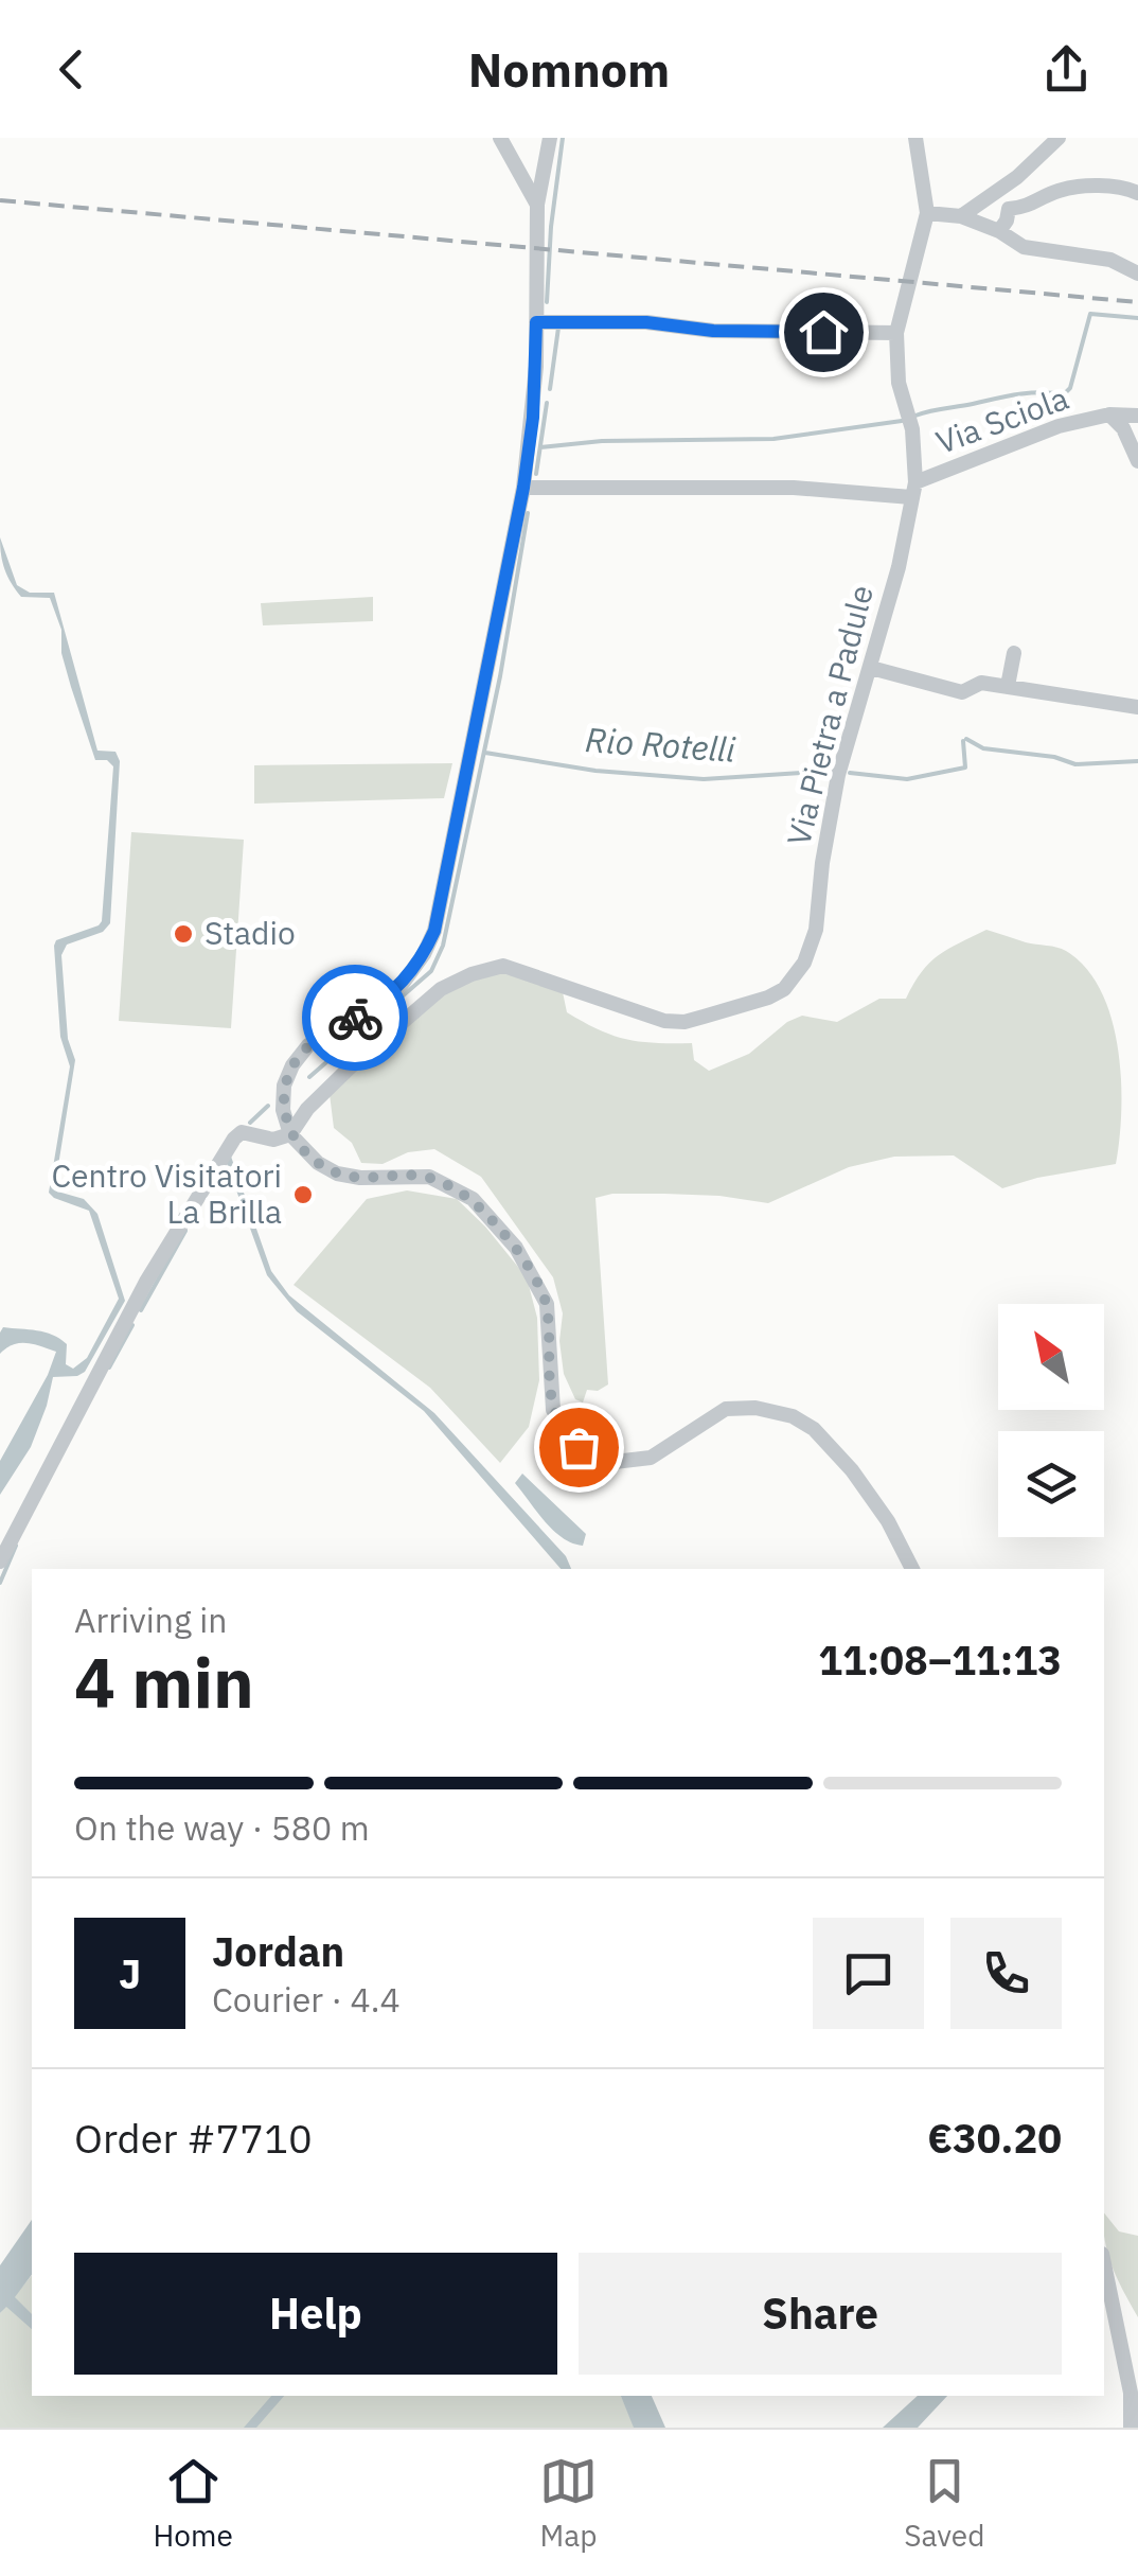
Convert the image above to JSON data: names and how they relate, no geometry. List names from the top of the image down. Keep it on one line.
{"streets":{"street":["Via Sciola","Via Pietra a Padule"]},"crossings":[["Via Sciola","Via Pietra a Padule"]],"water":["Rio Rotelli"],"places":["Stadio","Centro Visitatori La Brilla"],"north":"top left","page":{"header":"Nomnom","heading":["4 min","Arriving in","11:08–11:13"],"panel":["Jordan","Courier · 4.4","Order #7710","€30.20"],"bar":"On the way · 580 m","round":"J","buttons":["Help","Share"],"tabs":["Home","Map","Saved"]}}
